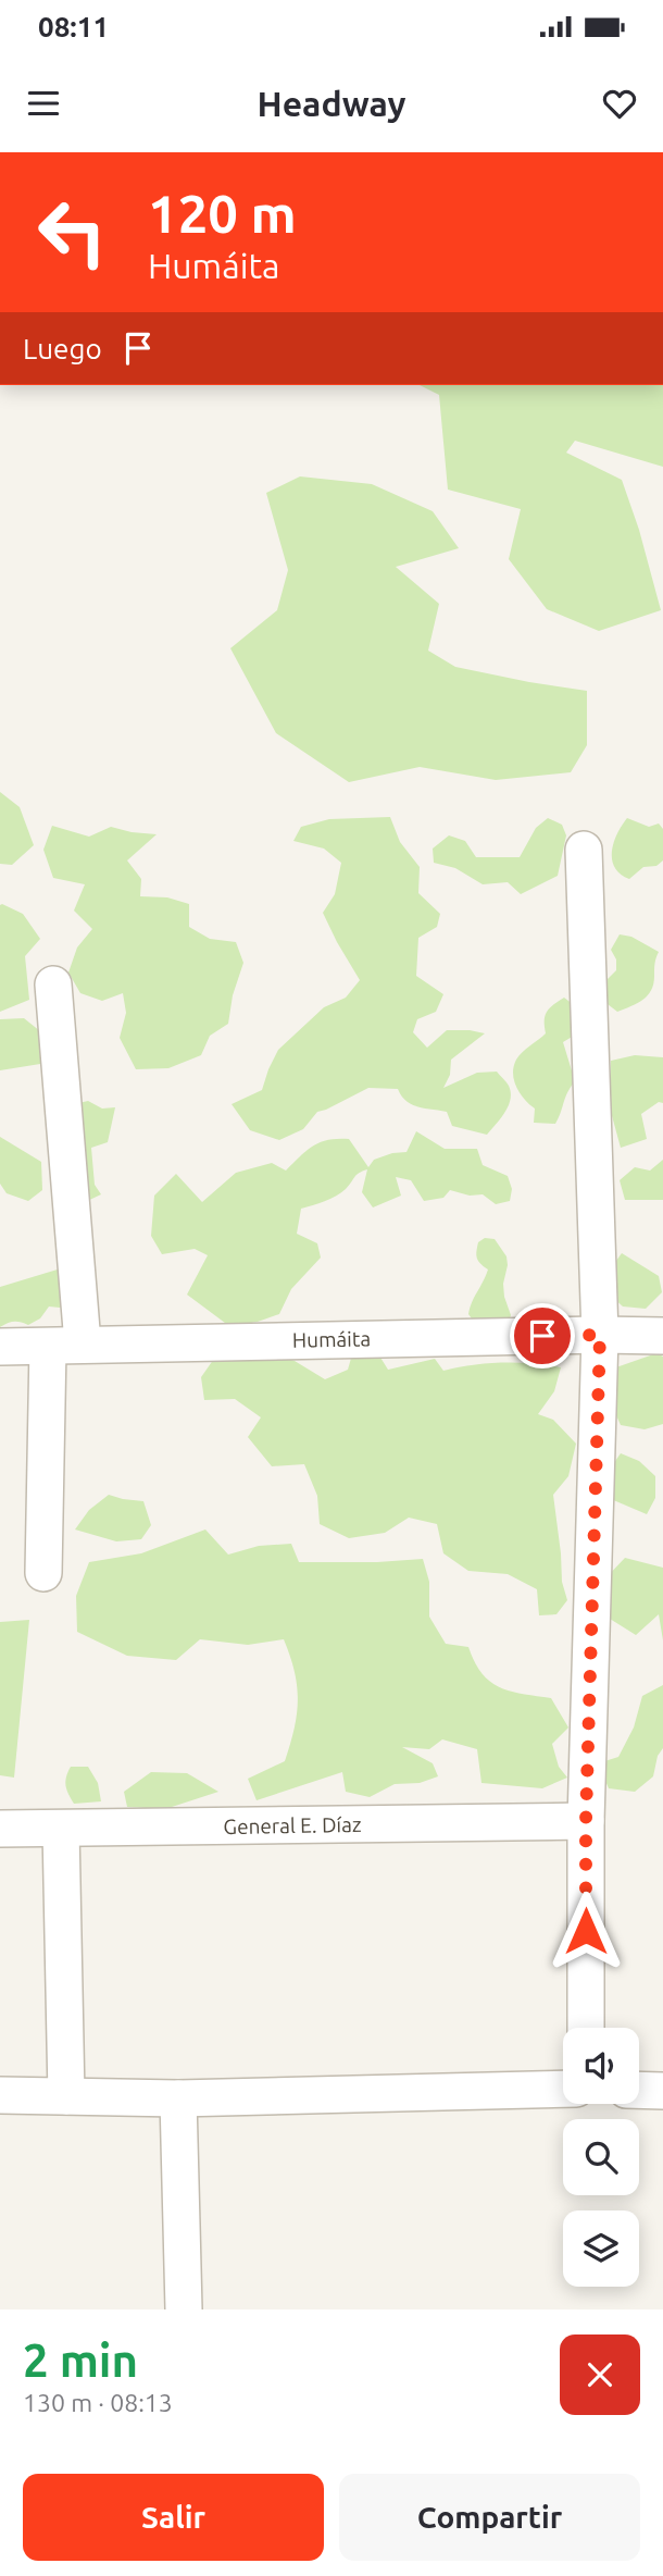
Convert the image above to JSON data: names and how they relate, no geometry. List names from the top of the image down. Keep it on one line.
{"streets":{"street":["Humáita","General E. Díaz"]},"page":{"status":"08:11","header":"Headway","turn":["120 m","Humáita"],"then":"Luego","heading":["2 min","130 m · 08:13"],"buttons":["Salir","Compartir"]}}
